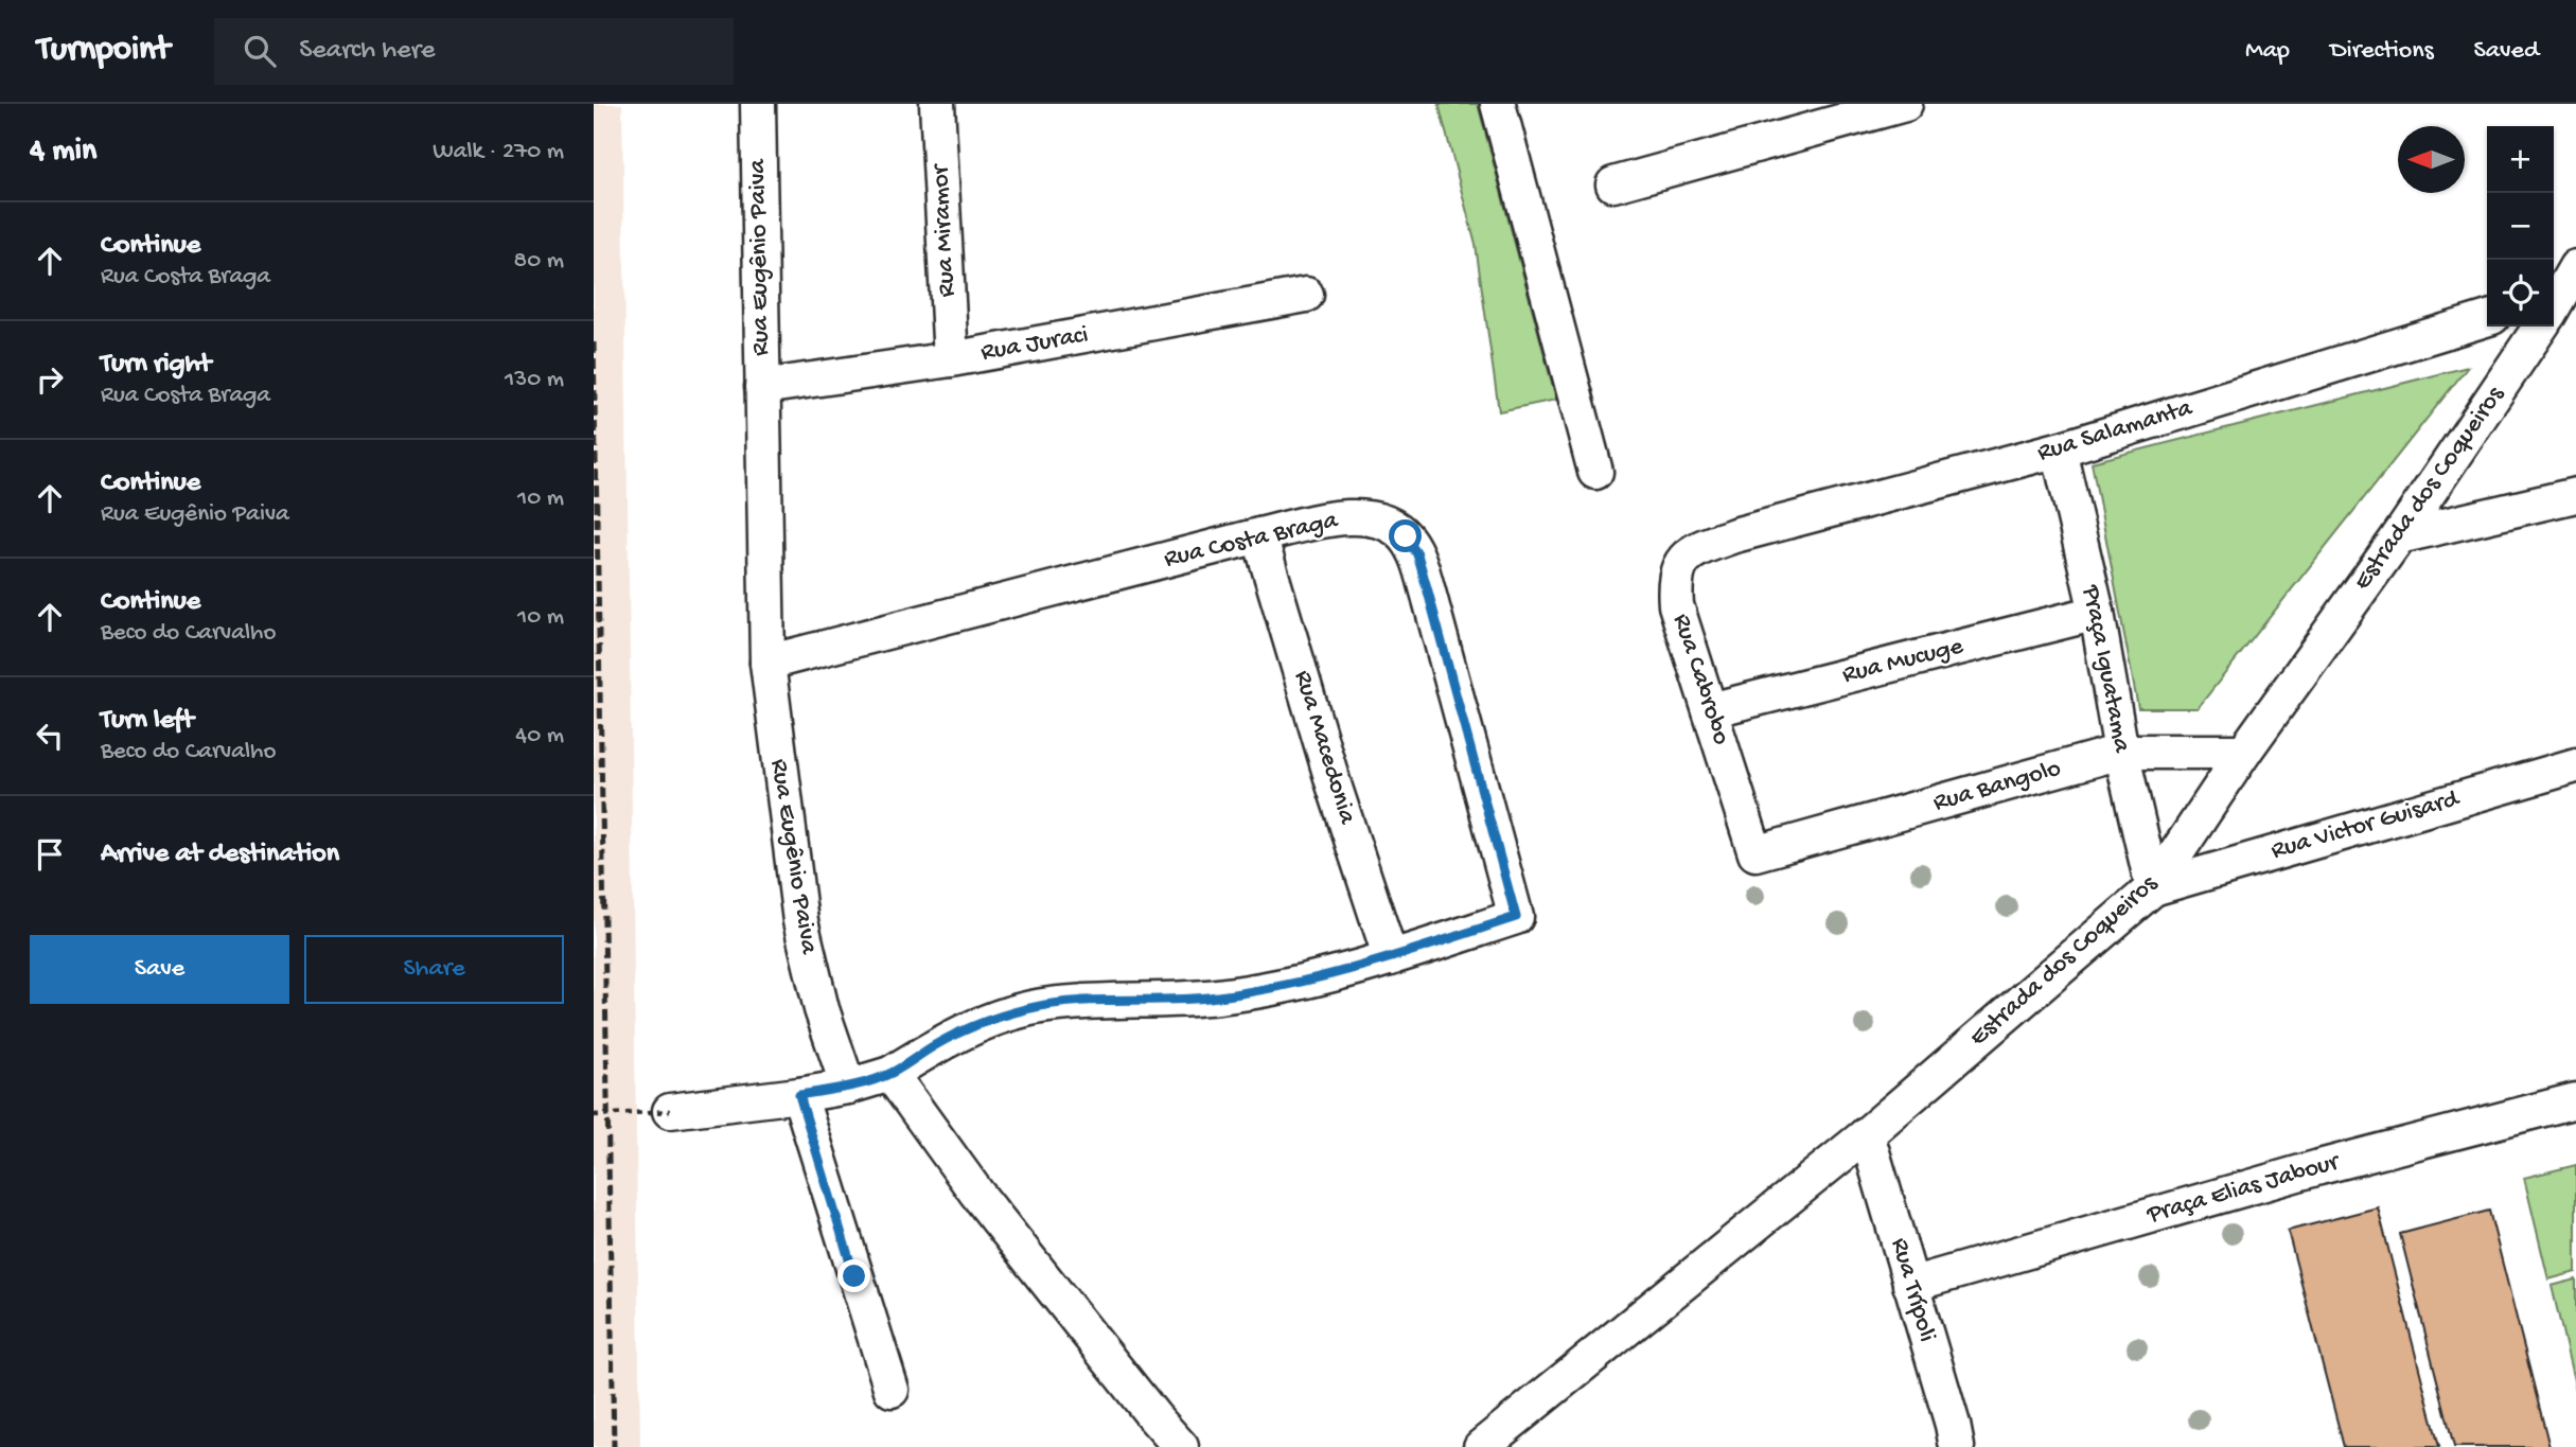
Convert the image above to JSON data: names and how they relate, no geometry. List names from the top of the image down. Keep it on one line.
{"streets":{"street":["Rua Miramor","Rua Eugênio Paiva","Rua Juraci","Rua Salamanta","Estrada dos Coqueiros","Rua Costa Braga","Rua Mucuge","Praça Iguatama","Rua Cabrobo","Rua Macedonia","Rua Bangolo","Rua Victor Guisard","Praça Elias Jabour","Rua Trípoli"]},"crossings":[["Rua Miramor","Rua Juraci"],["Rua Eugênio Paiva","Rua Juraci"],["Rua Eugênio Paiva","Rua Costa Braga"],["Rua Salamanta","Praça Iguatama"],["Rua Salamanta","Rua Cabrobo"],["Estrada dos Coqueiros","Praça Iguatama"],["Estrada dos Coqueiros","Rua Bangolo"],["Estrada dos Coqueiros","Rua Victor Guisard"],["Estrada dos Coqueiros","Rua Trípoli"],["Rua Costa Braga","Rua Macedonia"],["Rua Mucuge","Praça Iguatama"],["Rua Mucuge","Rua Cabrobo"],["Praça Iguatama","Rua Bangolo"],["Praça Iguatama","Rua Victor Guisard"],["Rua Cabrobo","Rua Bangolo"],["Praça Elias Jabour","Rua Trípoli"]],"north":"left","page":{"header":"Turnpoint","search":"Search here","nav":["Map","Directions","Saved"],"heading":["4 min","Walk · 270 m"],"map_buttons":["+","−"],"list":[["Continue","Rua Costa Braga","80 m"],["Turn right","Rua Costa Braga","130 m"],["Continue","Rua Eugênio Paiva","10 m"],["Continue","Beco do Carvalho","10 m"],["Turn left","Beco do Carvalho","40 m"],"Arrive at destination"],"buttons":["Save","Share"]}}
